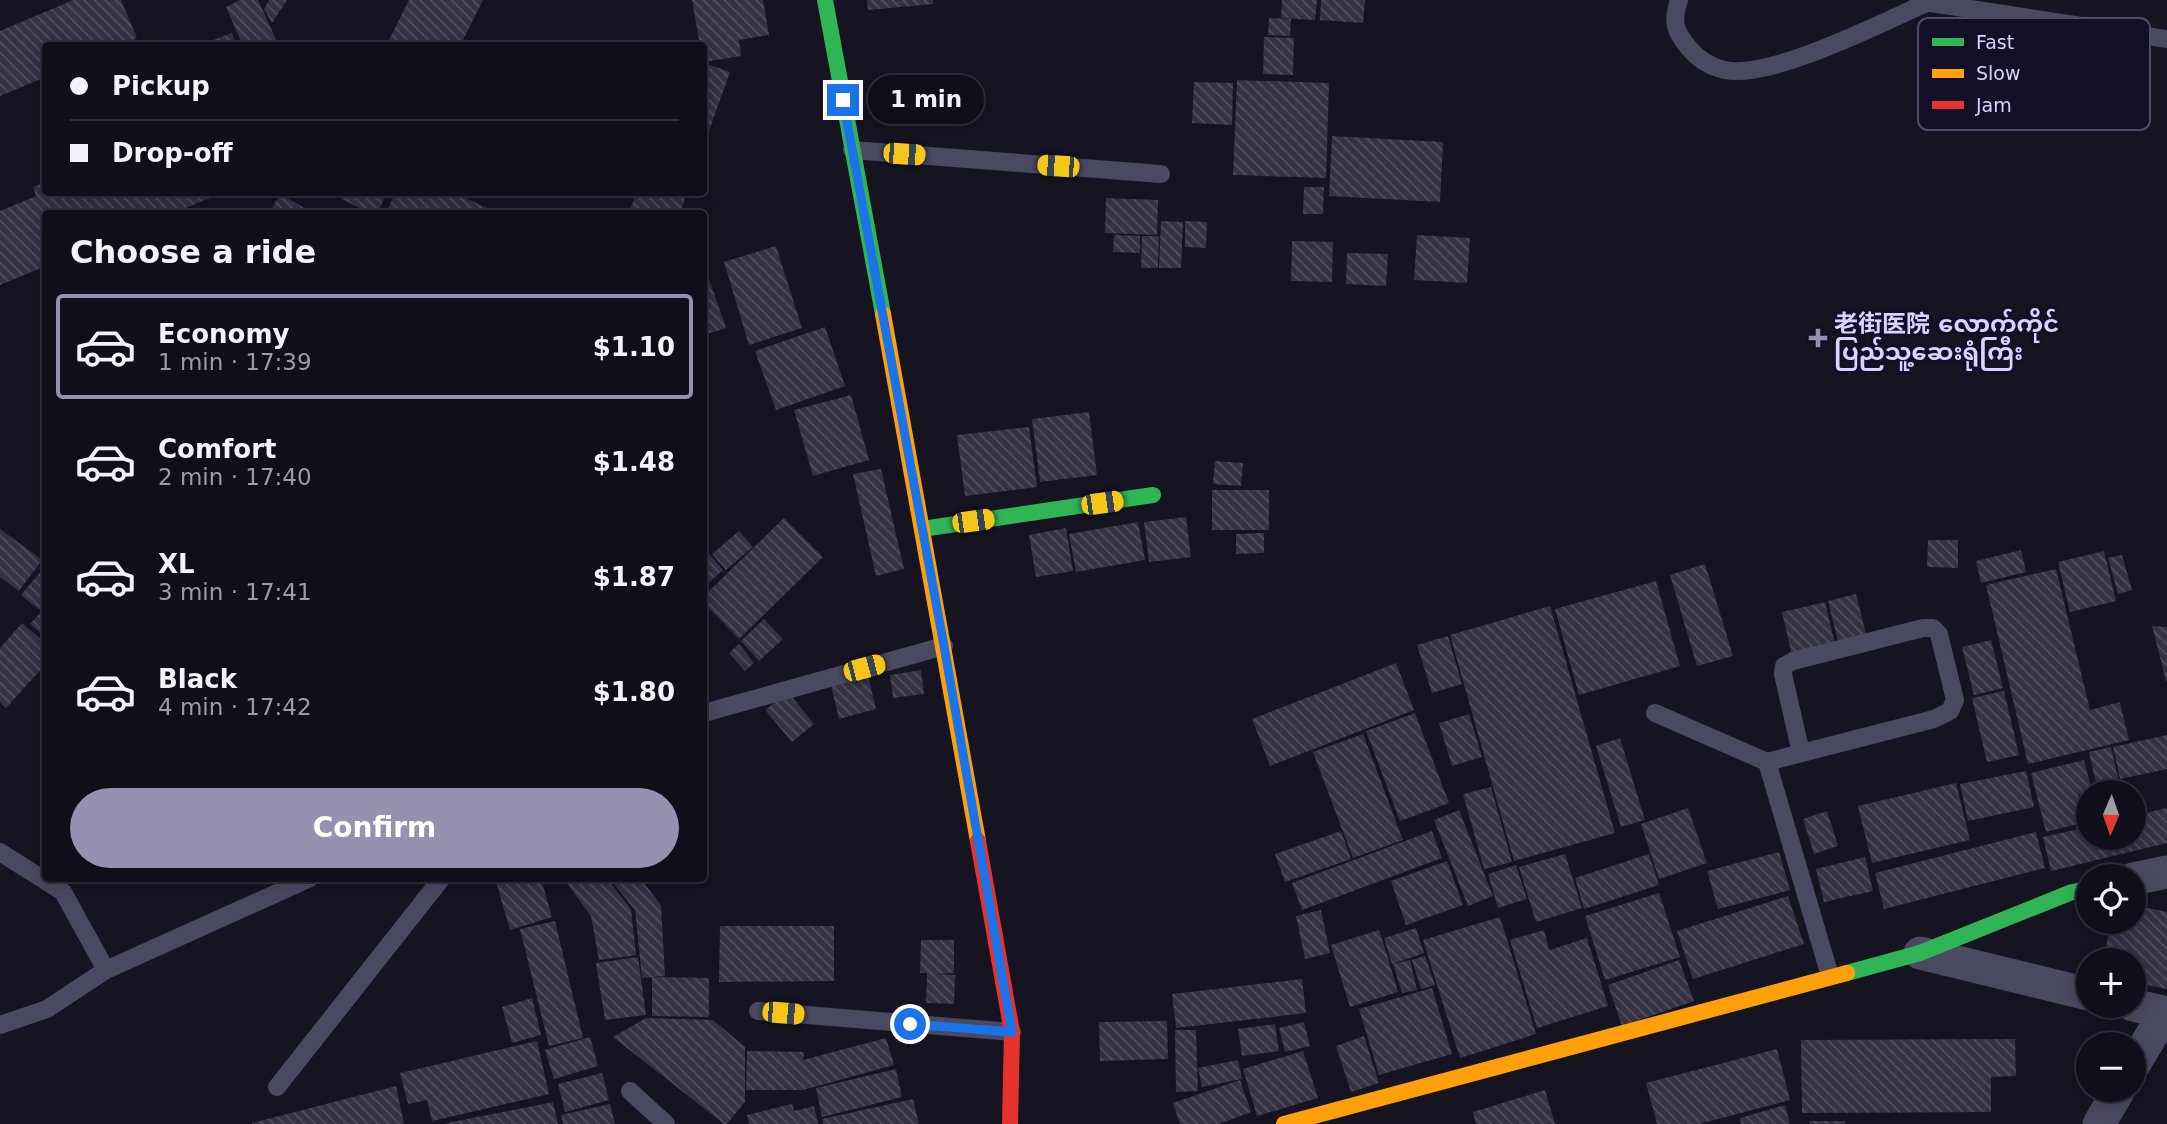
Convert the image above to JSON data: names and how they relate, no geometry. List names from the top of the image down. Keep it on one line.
{"places":{"health":["老街医院 လောက်ကိုင် ပြည်သူ့ဆေးရုံကြီး"]},"legend":["Fast","Slow","Jam"],"north":"bottom","page":{"banner":["Pickup","Drop-off"],"bubble":"1 min","heading":"Choose a ride","list":[{"name":"Economy","note":"1 min · 17:39","value":"$1.10"},{"name":"Comfort","note":"2 min · 17:40","value":"$1.48"},{"name":"XL","note":"3 min · 17:41","value":"$1.87"},{"name":"Black","note":"4 min · 17:42","value":"$1.80"}],"buttons":"Confirm","map_buttons":["+","−"]}}
